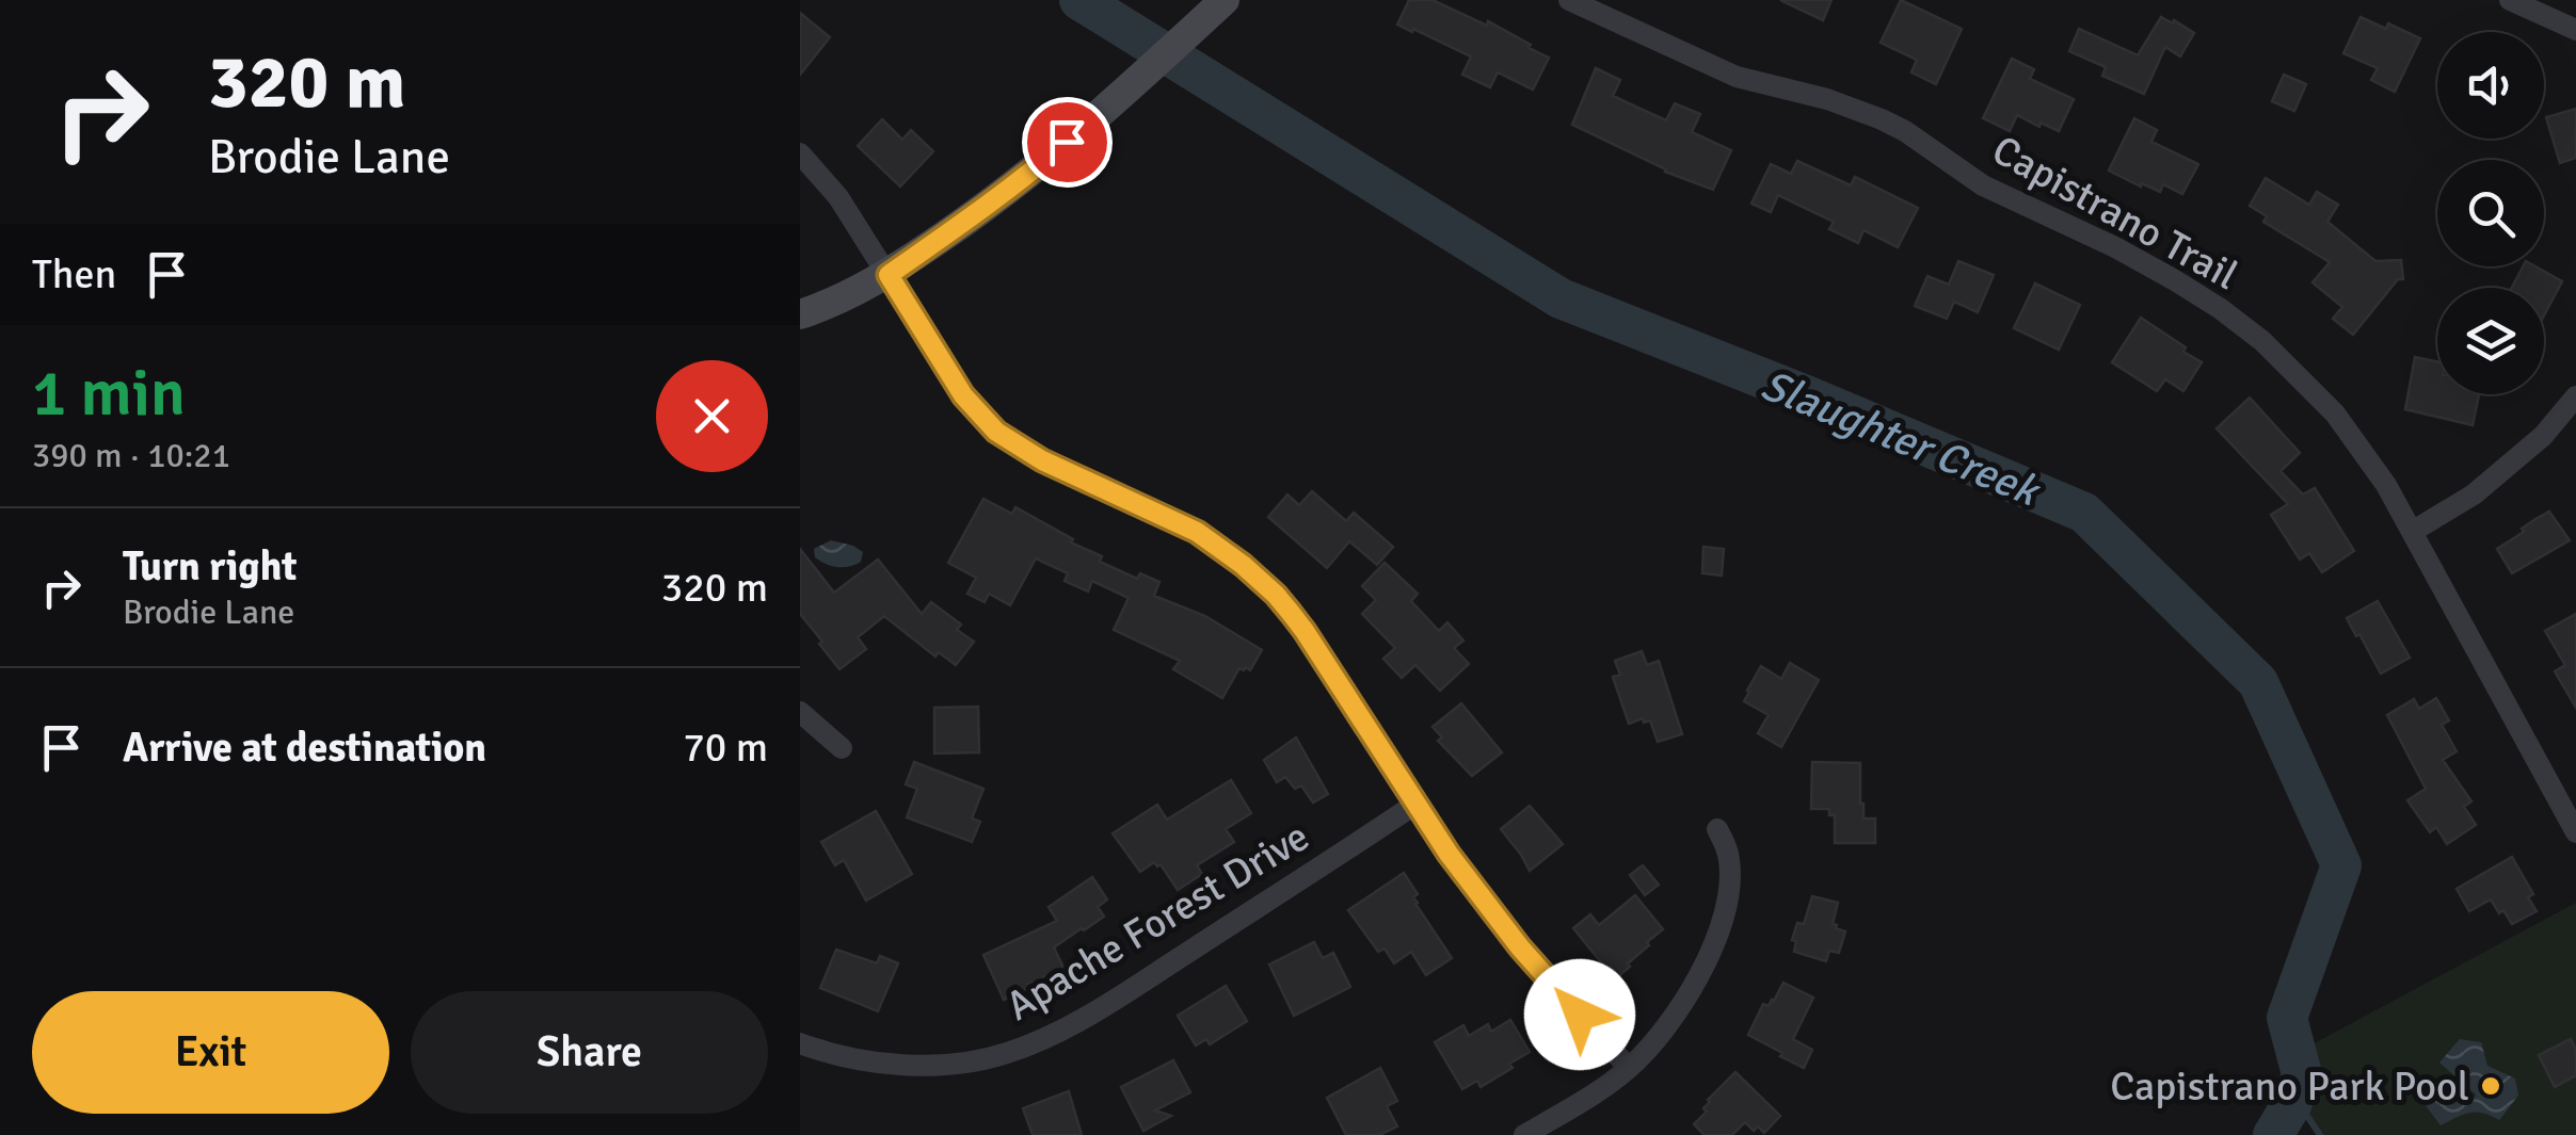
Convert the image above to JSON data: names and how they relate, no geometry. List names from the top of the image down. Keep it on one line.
{"streets":{"street":["Capistrano Trail","Apache Forest Drive"]},"water":["Slaughter Creek"],"places":["Capistrano Park Pool"],"page":{"turn":["320 m","Brodie Lane"],"then":"Then","heading":["1 min","390 m · 10:21"],"list":[{"name":"Turn right","note":"Brodie Lane","value":"320 m"},{"name":"Arrive at destination","value":"70 m"}],"buttons":["Exit","Share"]}}
